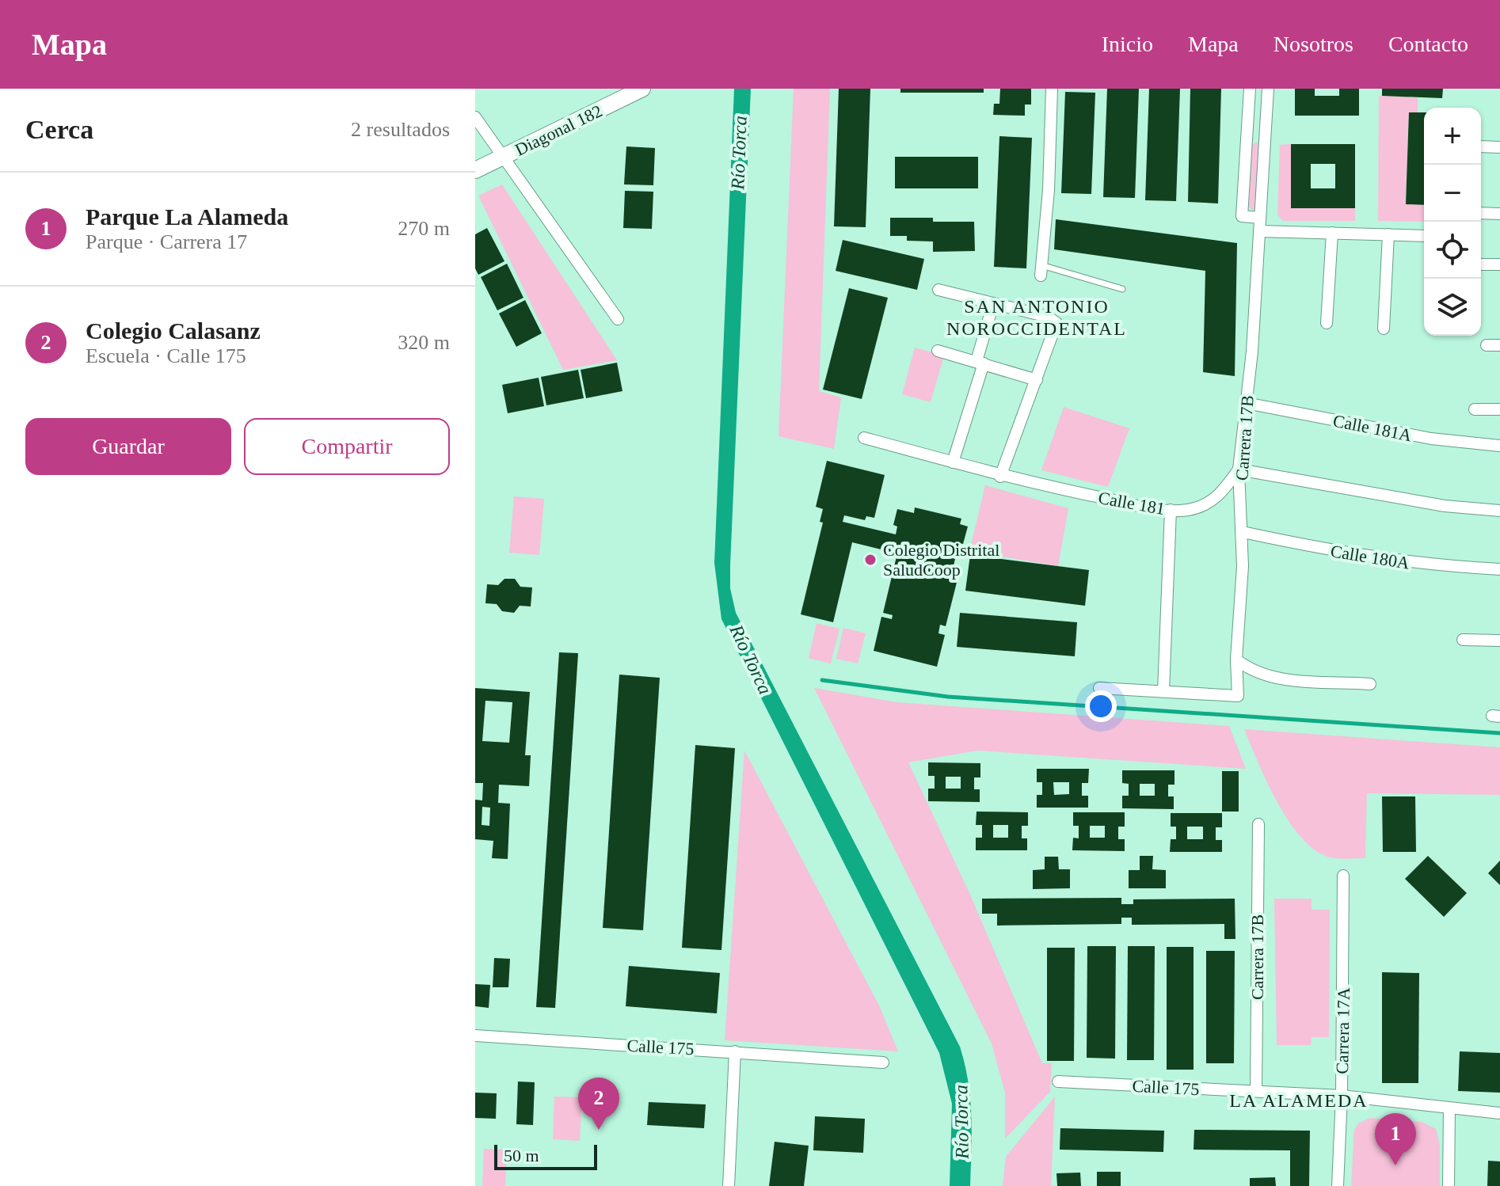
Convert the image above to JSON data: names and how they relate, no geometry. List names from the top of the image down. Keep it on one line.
{"streets":{"street":["Diagonal 182","Calle 181A","Carrera 17B","Calle 181","Calle 180A","Carrera 17A","Calle 175"]},"crossings":[["Calle 181A","Carrera 17B"],["Carrera 17B","Calle 181"],["Carrera 17B","Calle 180A"],["Carrera 17B","Calle 175"],["Carrera 17A","Calle 175"]],"districts":["SAN ANTONIO NOROCCIDENTAL","LA ALAMEDA"],"water":["Río Torca"],"places":["Colegio Distrital SaludCoop"],"scale_bar":"50 m","page":{"header":"Mapa","nav":["Inicio","Mapa","Nosotros","Contacto"],"heading":["Cerca","2 resultados"],"map_buttons":["+","−"],"list":[{"mark":"1","name":"Parque La Alameda","note":"Parque · Carrera 17","value":"270 m"},{"mark":"2","name":"Colegio Calasanz","note":"Escuela · Calle 175","value":"320 m"}],"buttons":["Guardar","Compartir"],"pins":["2","1"],"scale":"50 m"}}
